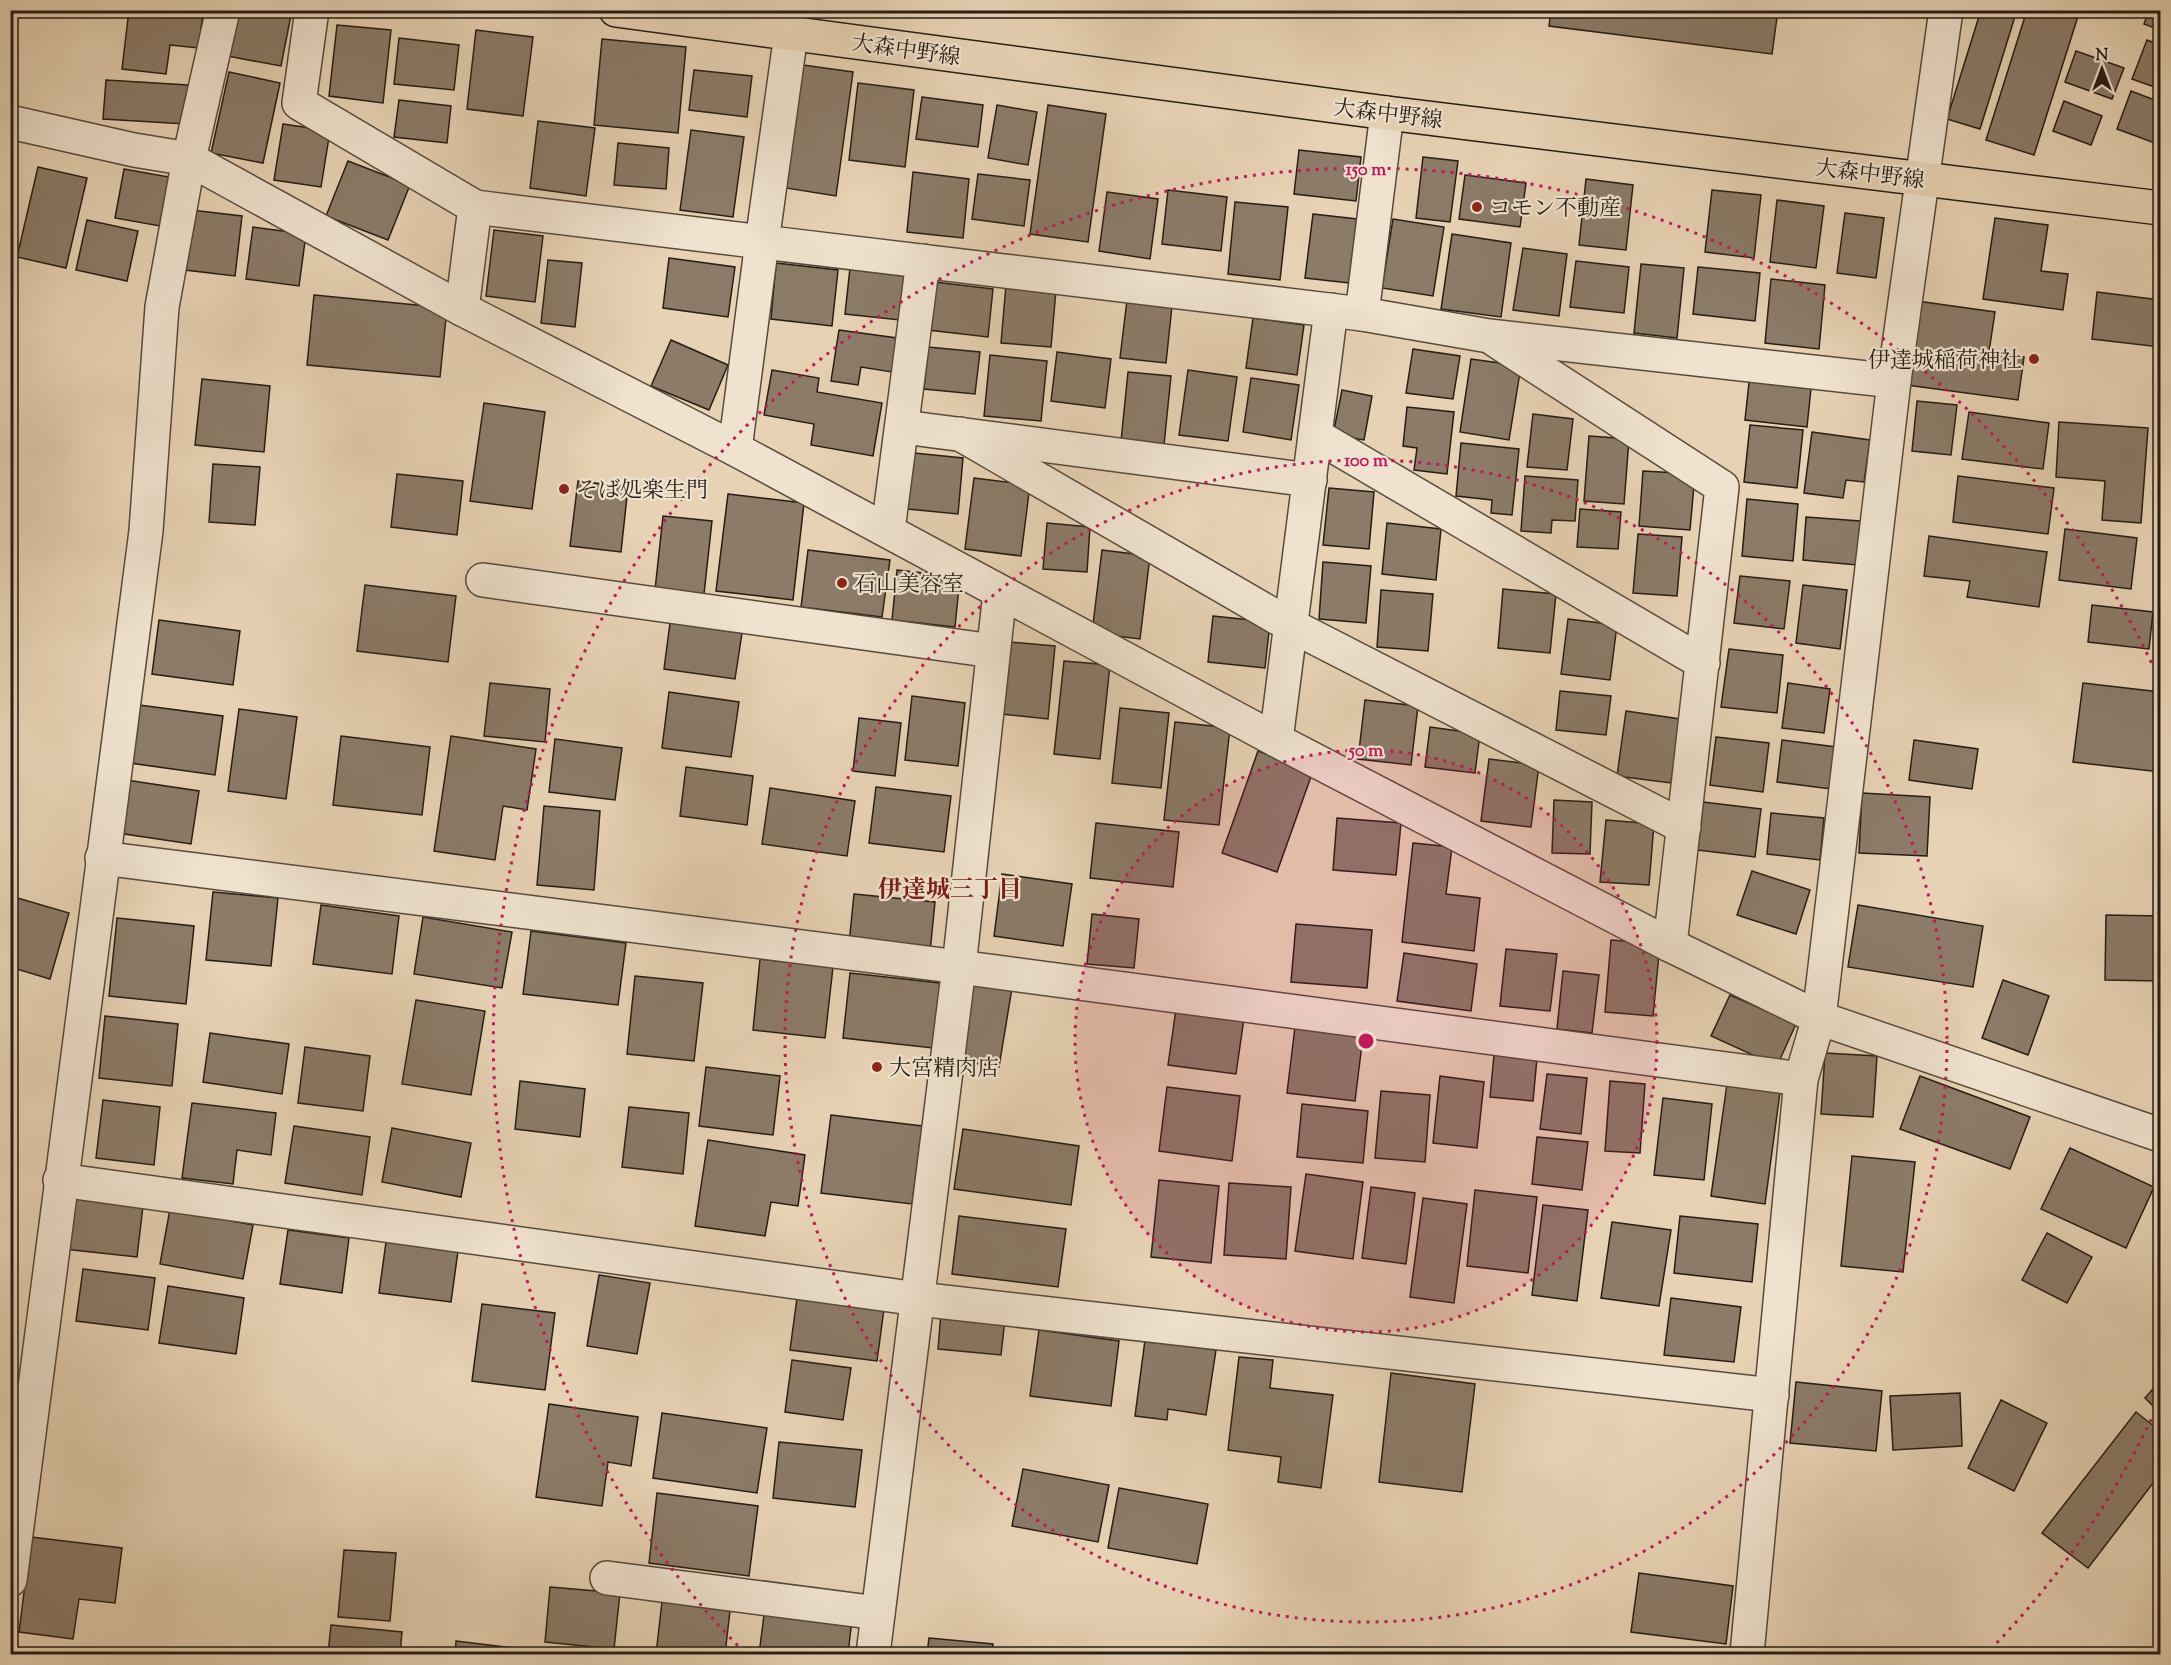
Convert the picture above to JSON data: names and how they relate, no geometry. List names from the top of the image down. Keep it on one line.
{"streets":{"main road":["大森中野線"]},"districts":["伊達城三丁目"],"places":["コモン不動産","伊達城稲荷神社","そば処楽生門","石山美容室","大宮精肉店"],"north":"top","rings":["150 m","100 m","50 m"]}
